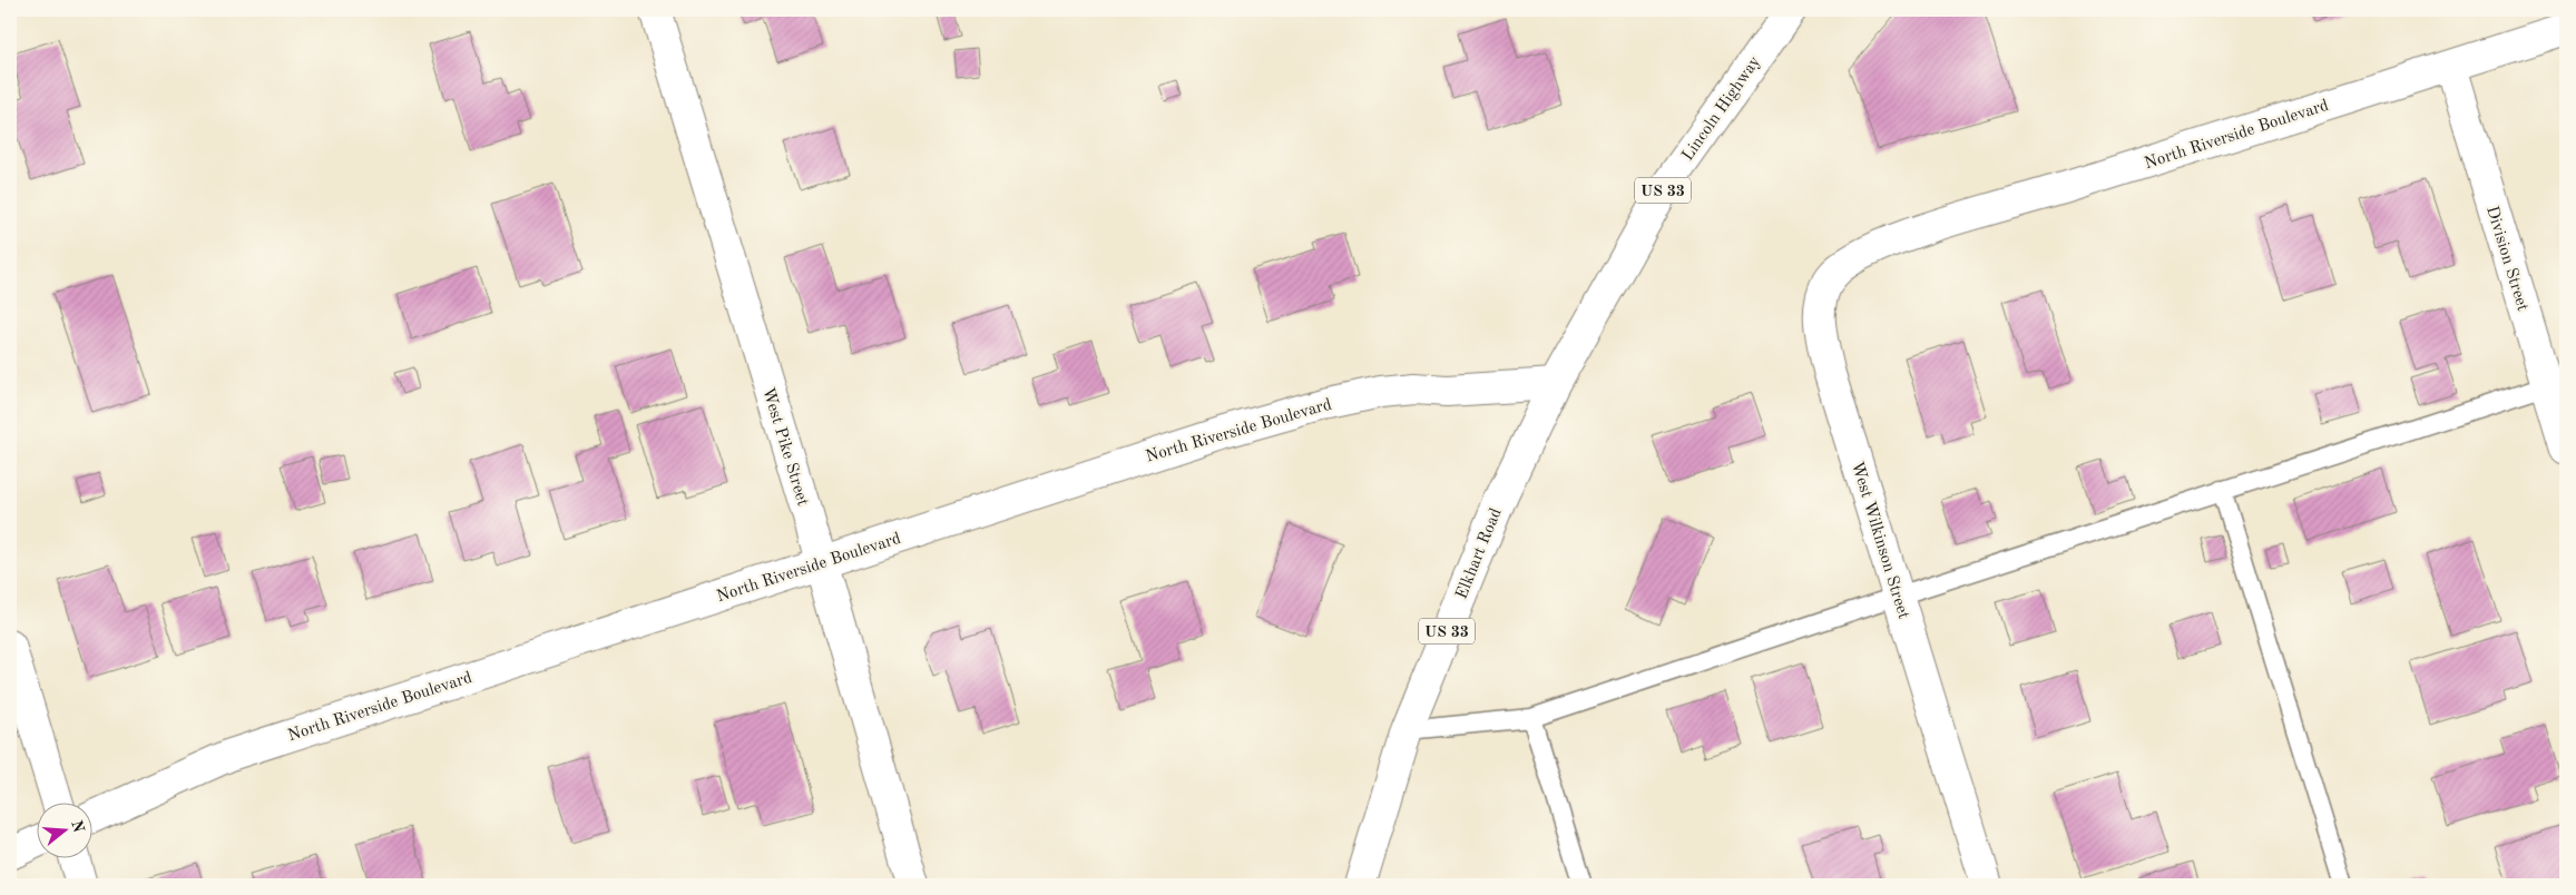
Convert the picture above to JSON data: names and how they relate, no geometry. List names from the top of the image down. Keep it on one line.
{"streets":{"main road":["Lincoln Highway","North Riverside Boulevard","US 33","Division Street","West Pike Street","West Wilkinson Street","Elkhart Road"]},"crossings":[["Lincoln Highway","North Riverside Boulevard"],["Lincoln Highway","Elkhart Road"],["North Riverside Boulevard","Division Street"],["North Riverside Boulevard","West Pike Street"],["North Riverside Boulevard","West Wilkinson Street"],["North Riverside Boulevard","Elkhart Road"]],"north":"right"}
